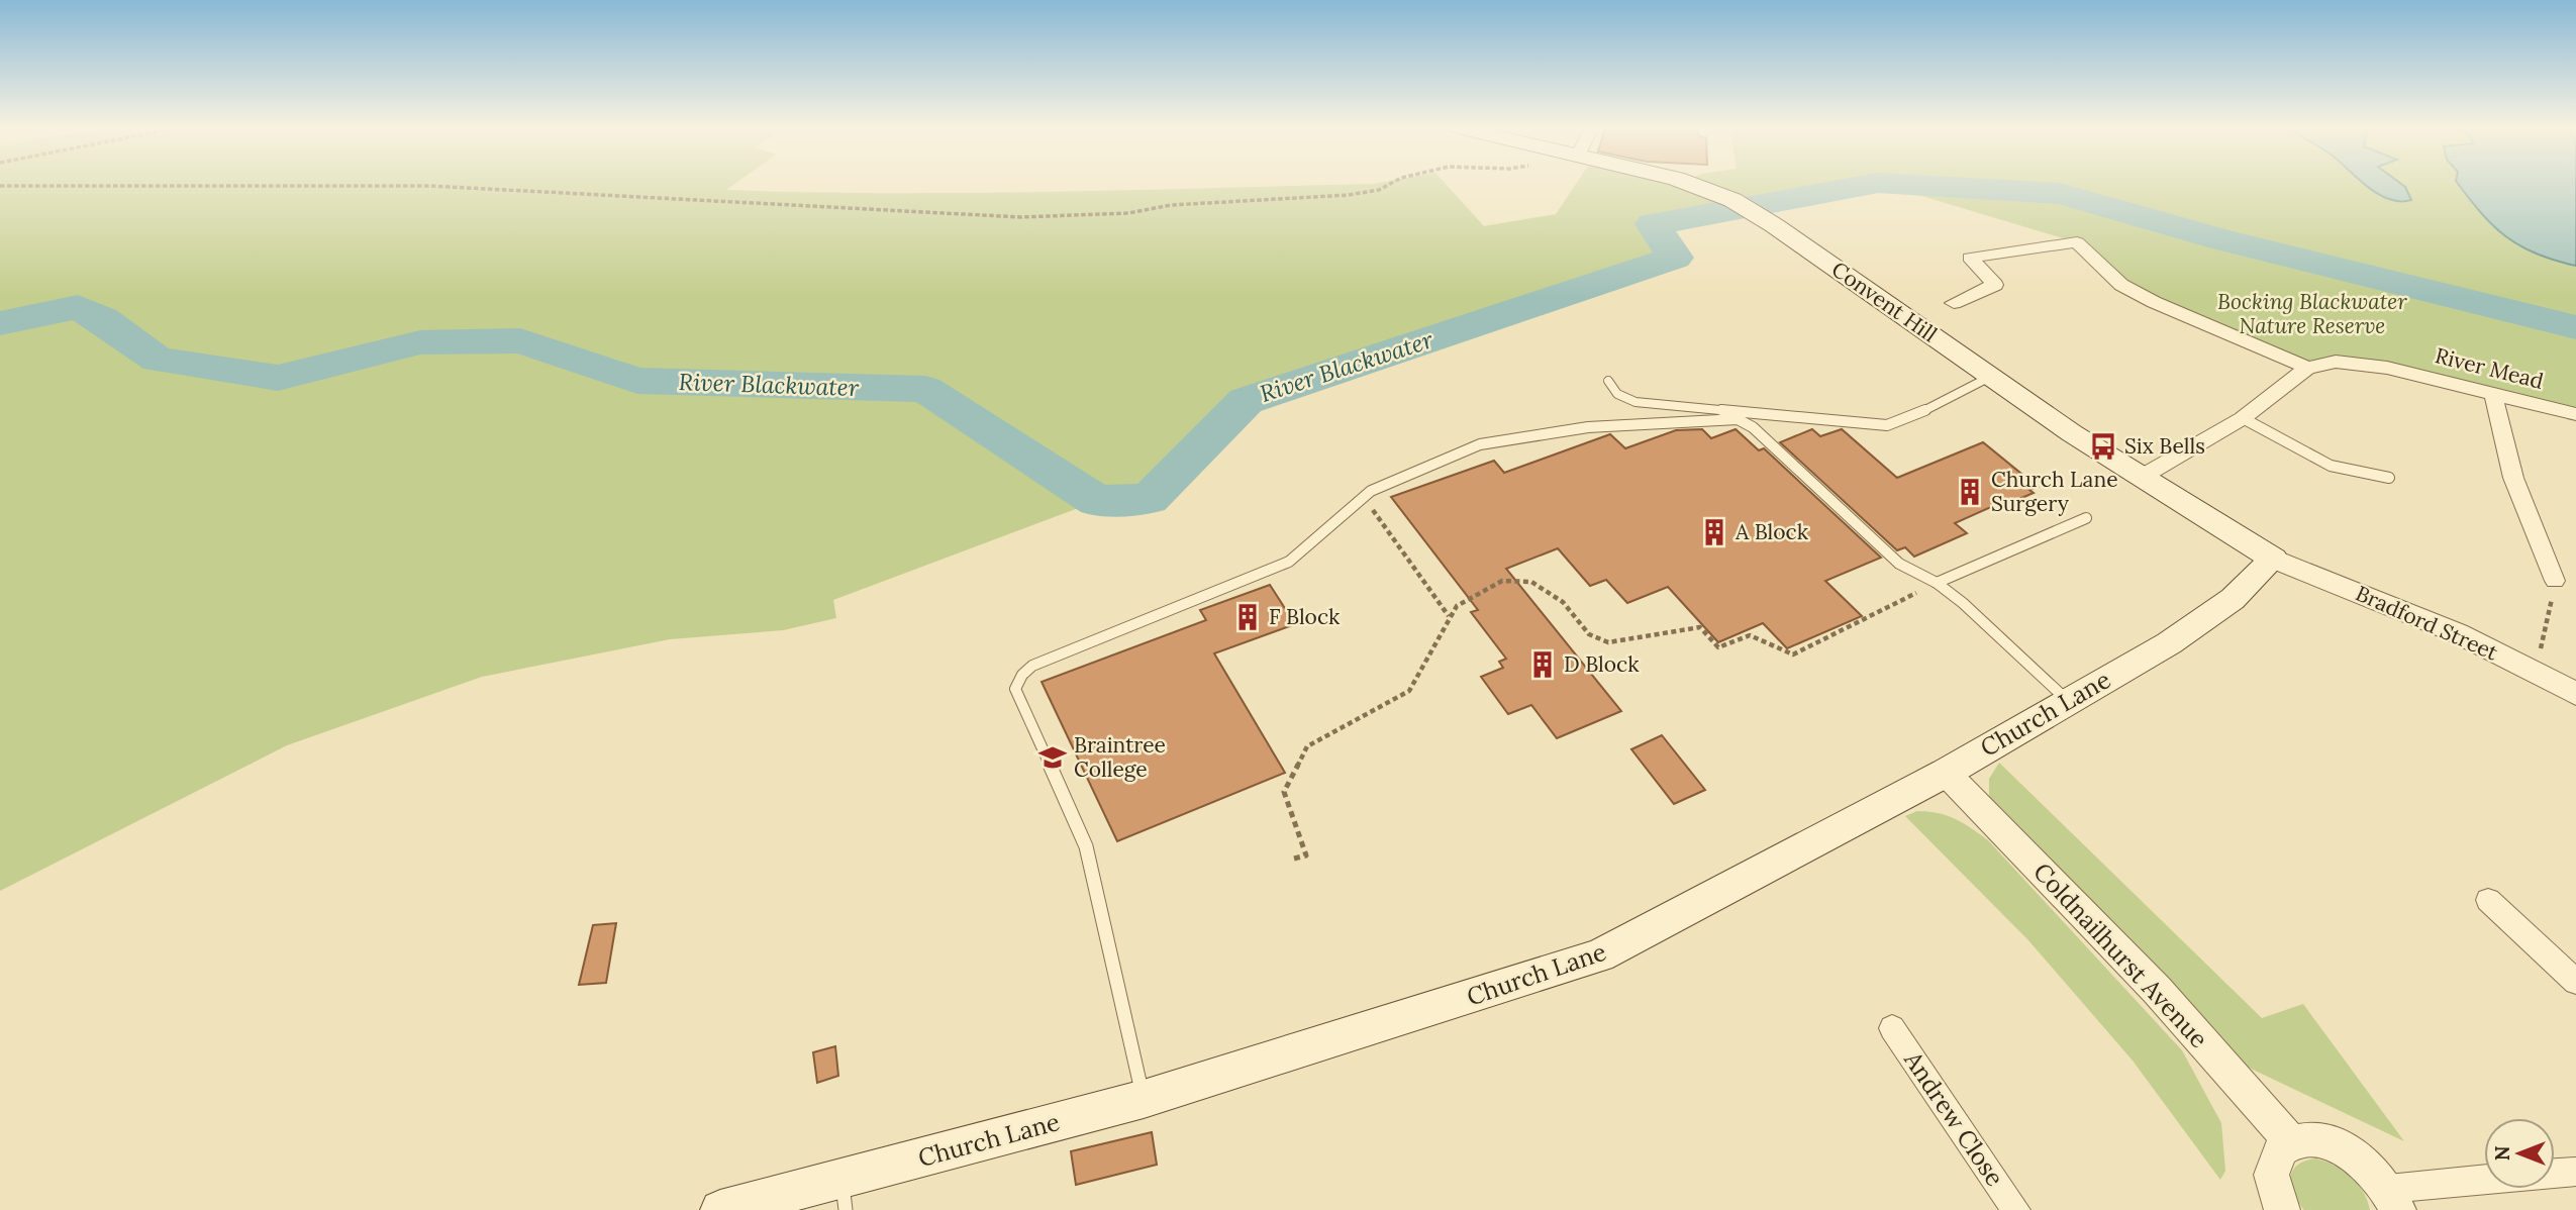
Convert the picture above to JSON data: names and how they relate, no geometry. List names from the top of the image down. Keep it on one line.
{"streets":{"main road":["Convent Hill","Church Lane"],"street":["River Mead","Bradford Street","Coldnailhurst Avenue","Andrew Close"]},"crossings":[["Convent Hill","River Mead"],["Convent Hill","Bradford Street"],["Convent Hill","Church Lane"],["Bradford Street","Church Lane"],["Church Lane","Coldnailhurst Avenue"]],"water":["River Blackwater"],"parks":["Bocking Blackwater Nature Reserve"],"places":{"bus stop":["Six Bells"],"building":["Church Lane Surgery","A Block","F Block","D Block"],"school or university":["Braintree College"]},"north":"left"}
